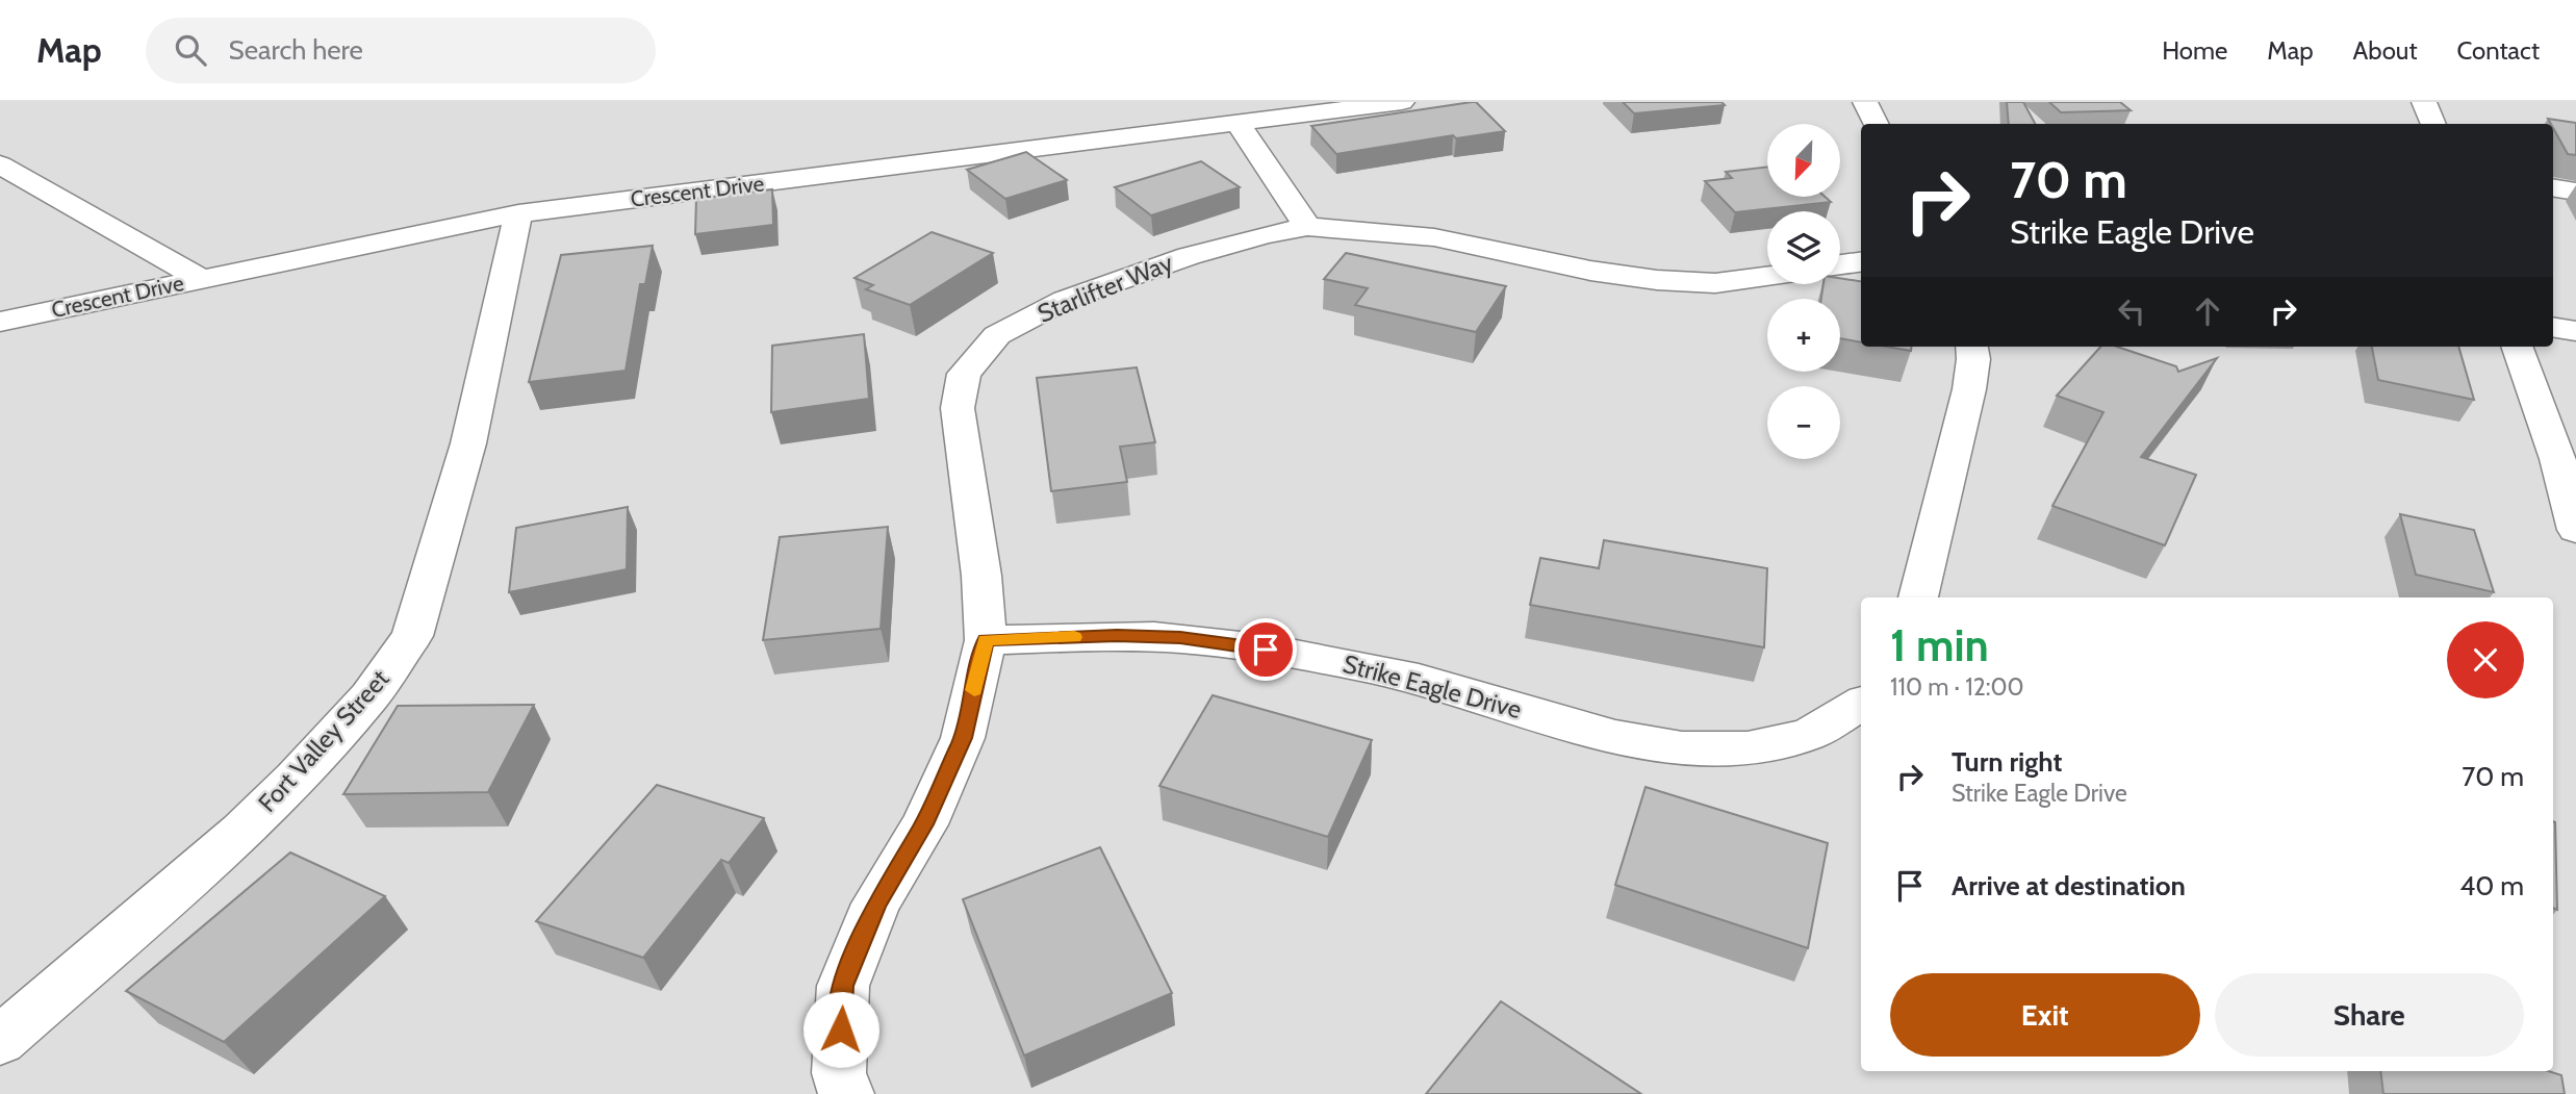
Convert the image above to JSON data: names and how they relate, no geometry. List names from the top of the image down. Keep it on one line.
{"streets":{"street":["Crescent Drive","Starlifter Way","Strike Eagle Drive","Fort Valley Street"]},"crossings":[["Crescent Drive","Fort Valley Street"],["Starlifter Way","Strike Eagle Drive"]],"north":"bottom left","page":{"header":"Map","search":"Search here","nav":["Home","Map","About","Contact"],"map_buttons":["+","−"],"turn":["70 m","Strike Eagle Drive"],"heading":["1 min","110 m · 12:00"],"list":[{"name":"Turn right","note":"Strike Eagle Drive","value":"70 m"},{"name":"Arrive at destination","value":"40 m"}],"buttons":["Exit","Share"]}}
